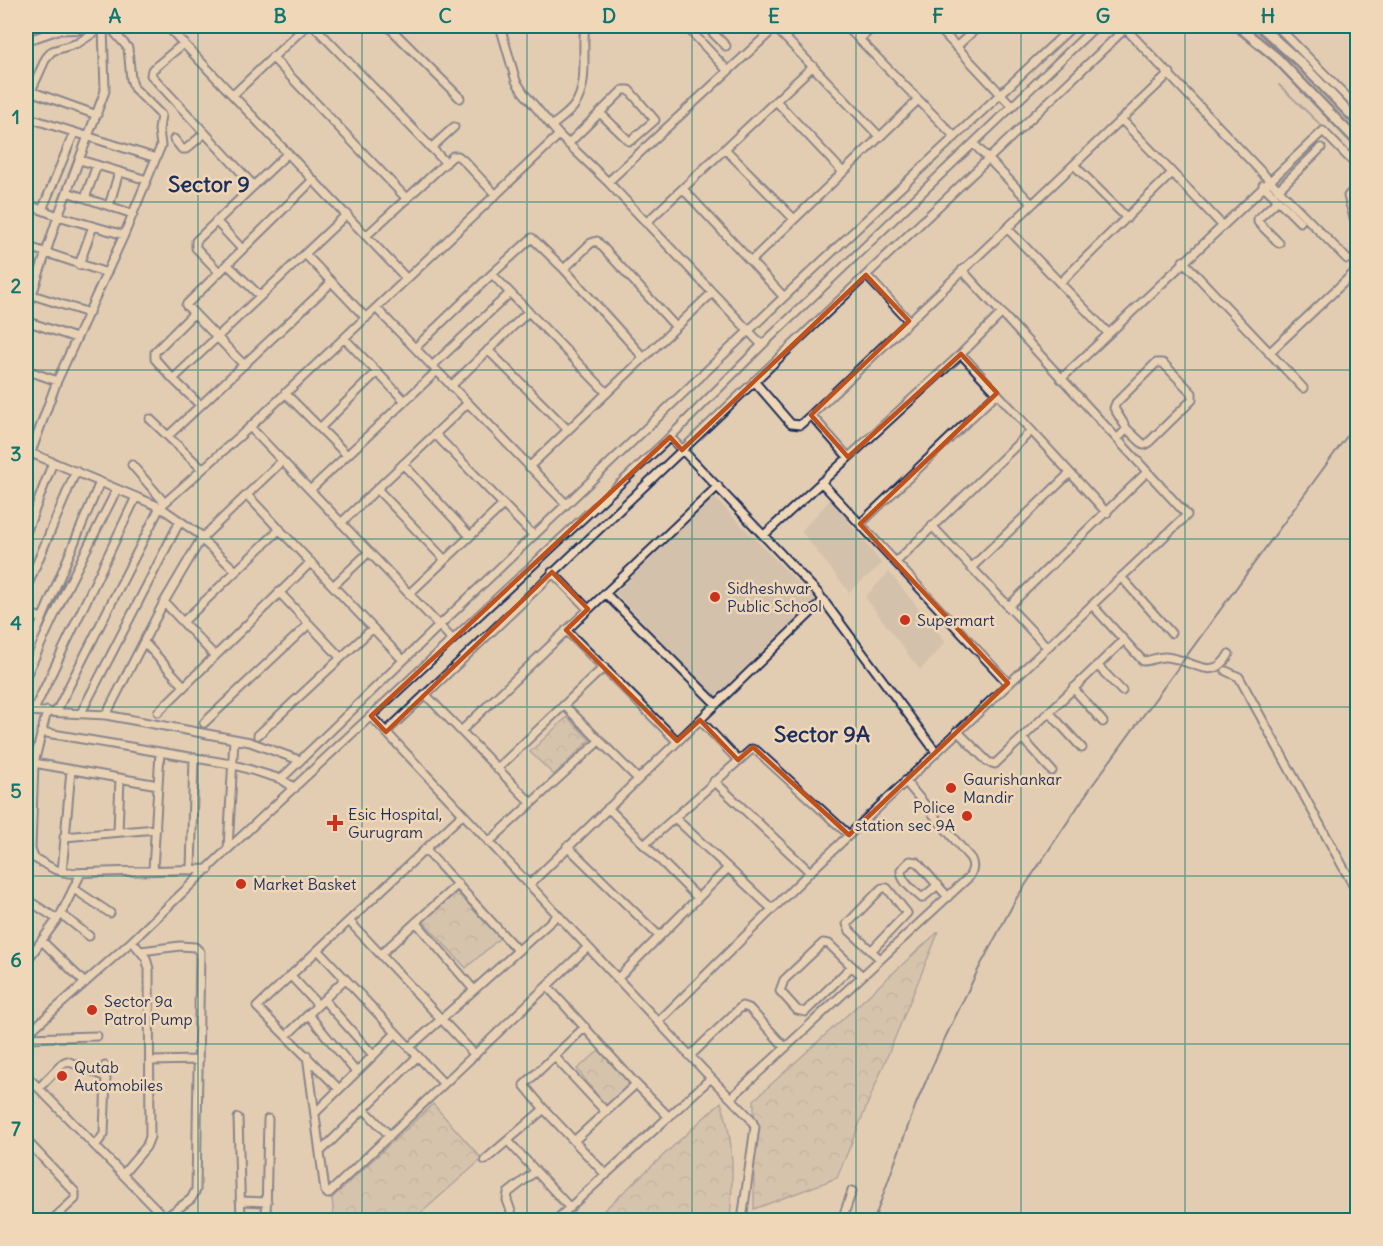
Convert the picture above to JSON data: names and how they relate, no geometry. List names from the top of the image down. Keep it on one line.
{"districts":["Sector 9","Sector 9A"],"places":{"other":["Sidheshwar Public School","Supermart","Gaurishankar Mandir","Police station sec 9A","Market Basket","Sector 9a Patrol Pump","Qutab Automobiles"],"health":["Esic Hospital, Gurugram"]},"grid":{"columns":["A","B","C","D","E","F","G","H"],"rows":["1","2","3","4","5","6","7"]}}
